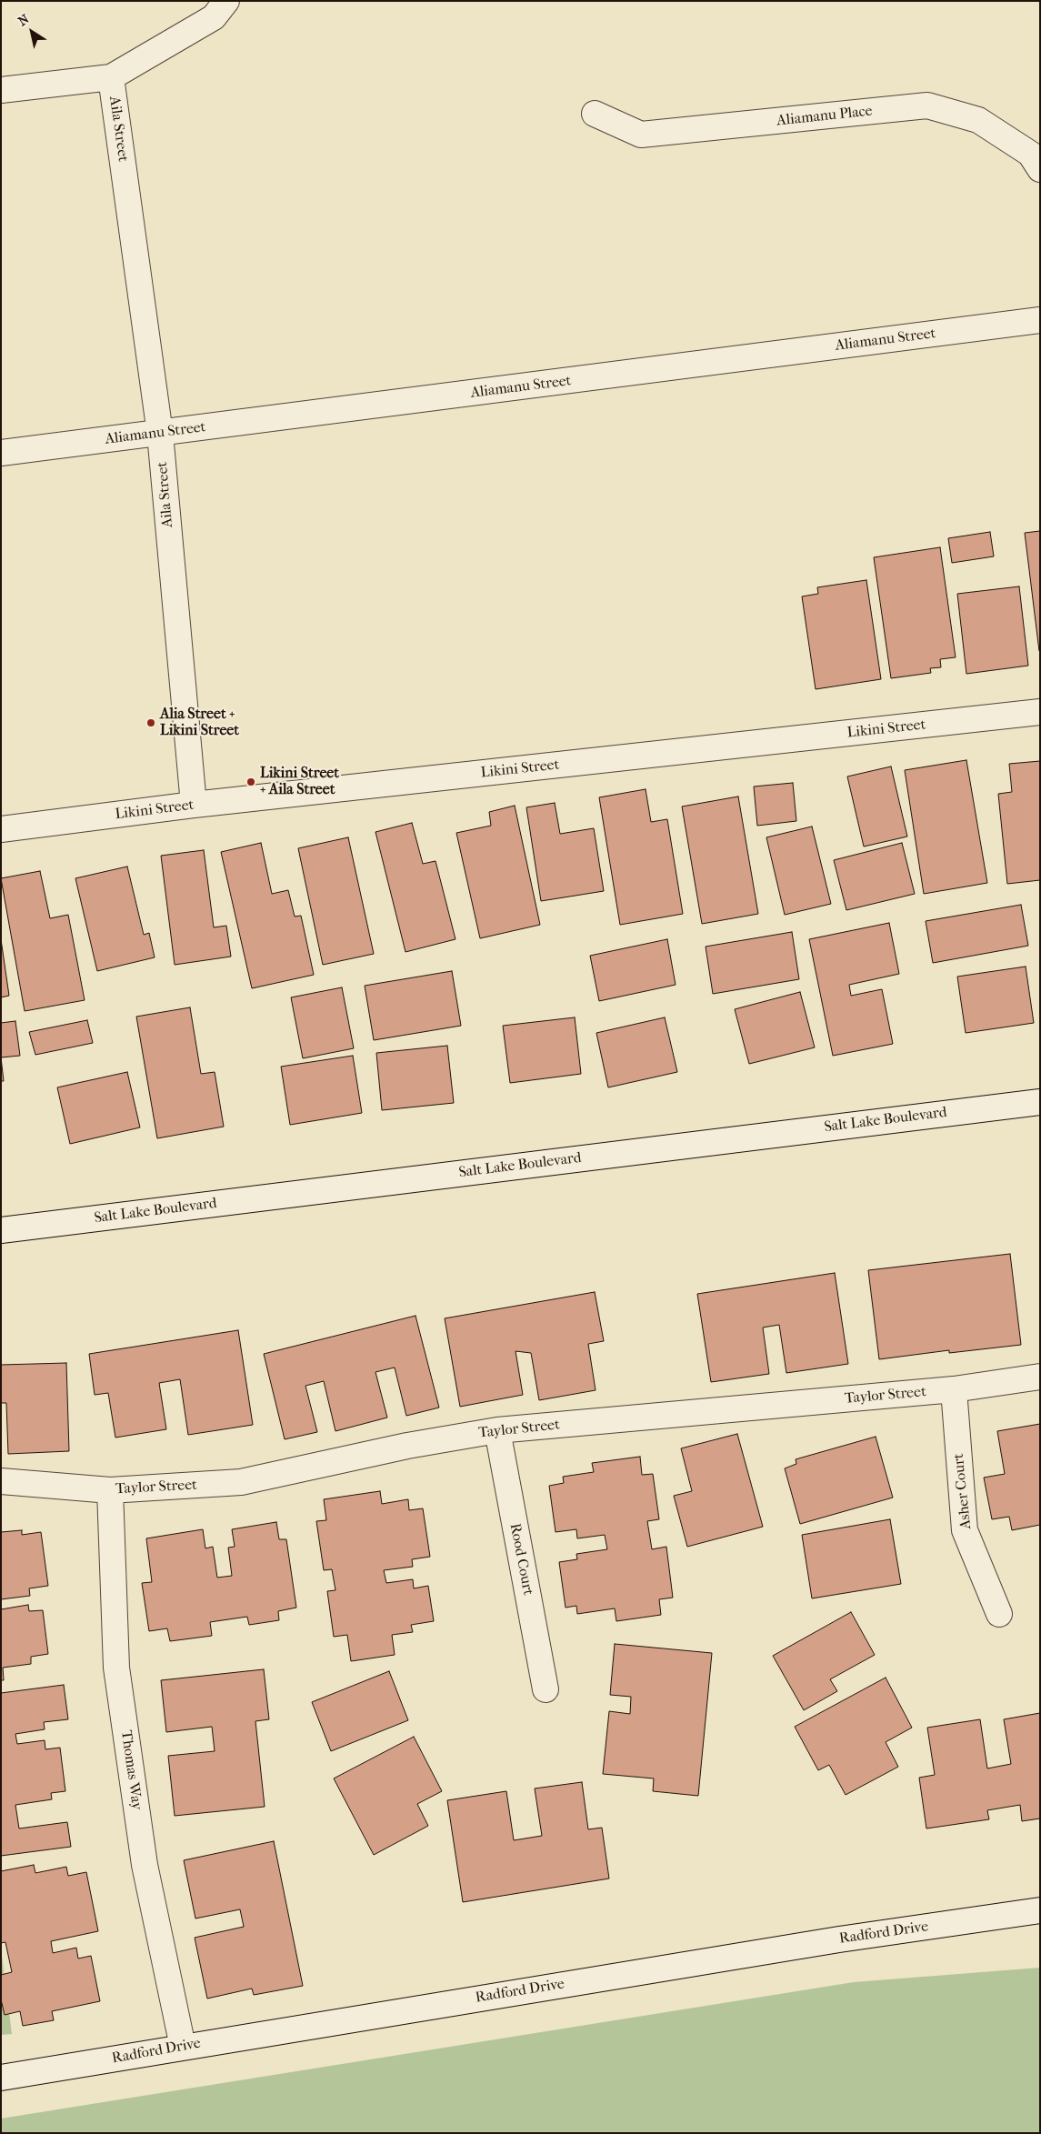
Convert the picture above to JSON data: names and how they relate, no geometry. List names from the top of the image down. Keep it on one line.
{"streets":{"street":["Aliamanu Place","Aila Street","Aliamanu Street","Likini Street","Salt Lake Boulevard","Taylor Street","Asher Court","Rood Court","Thomas Way","Radford Drive"]},"crossings":[["Aila Street","Aliamanu Street"],["Aila Street","Likini Street"],["Taylor Street","Asher Court"],["Taylor Street","Rood Court"],["Taylor Street","Thomas Way"],["Thomas Way","Radford Drive"]],"places":["Alia Street + Likini Street","Likini Street + Aila Street"],"north":"top left"}
